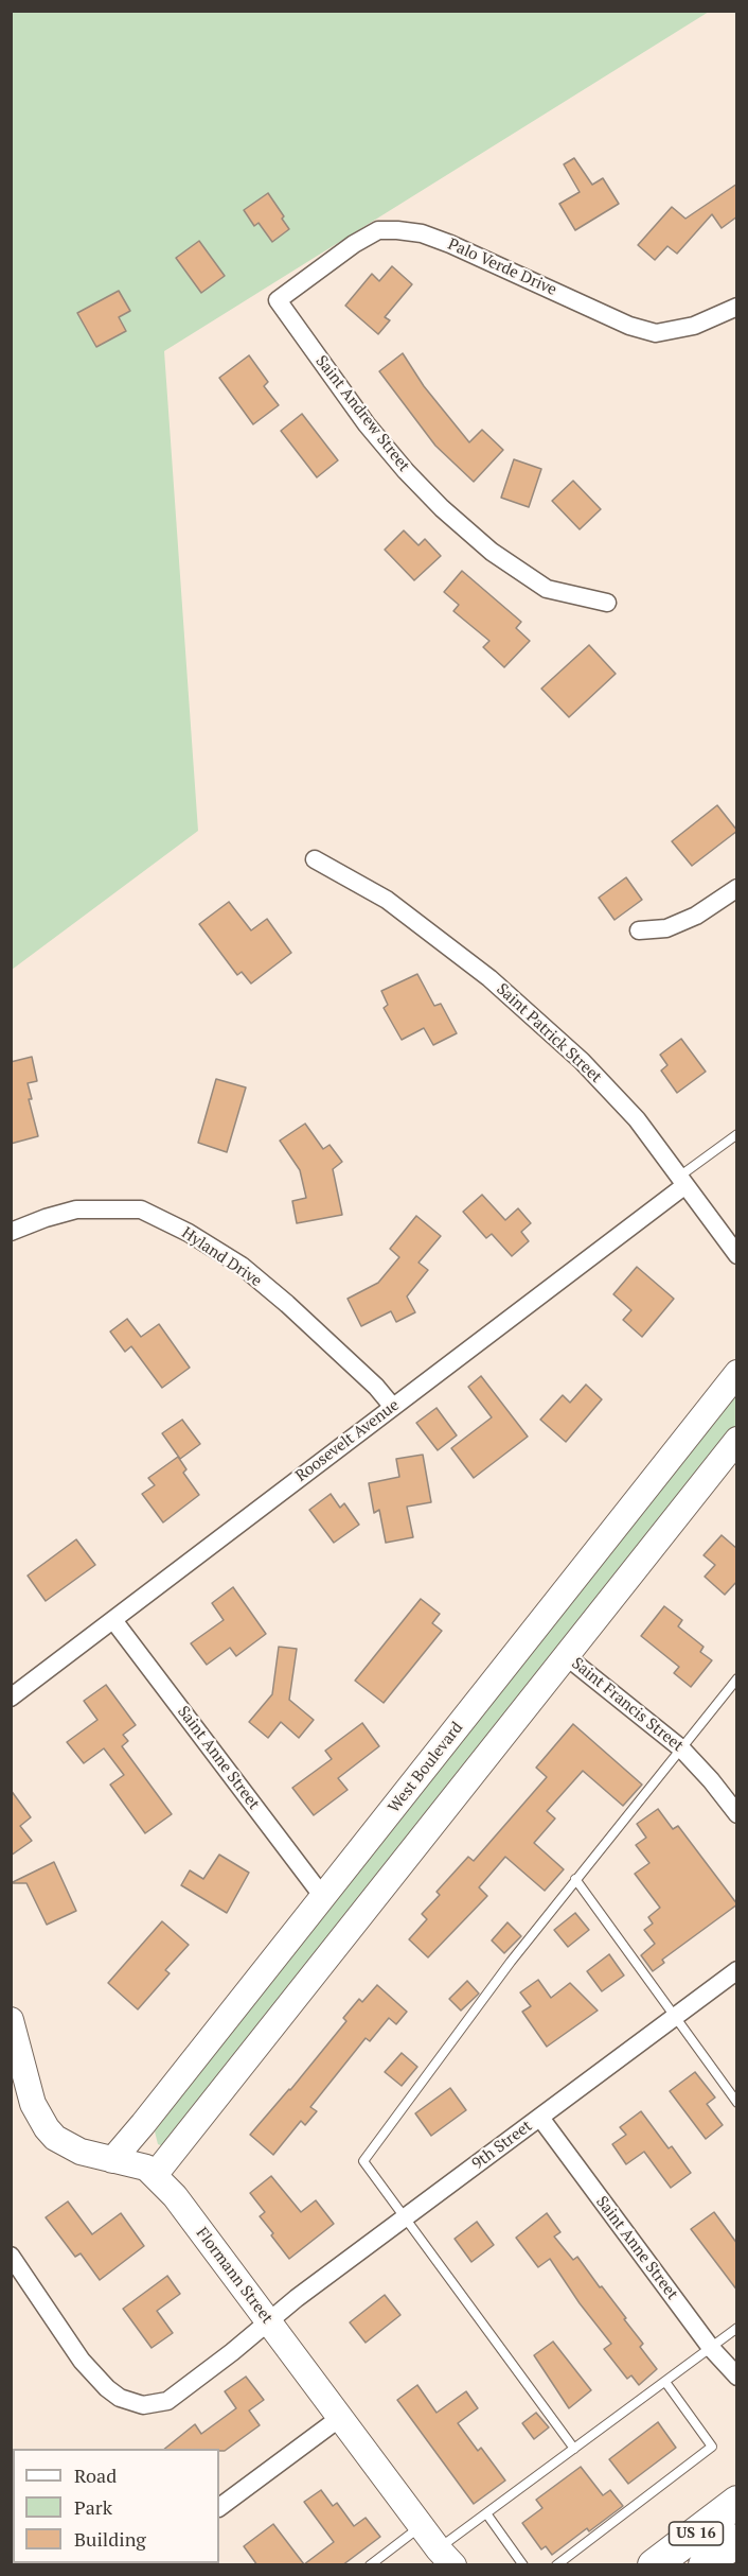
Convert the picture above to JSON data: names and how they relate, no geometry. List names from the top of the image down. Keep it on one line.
{"streets":{"highway":["US 16"],"street":["Palo Verde Drive","Saint Andrew Street","Saint Patrick Street","Hyland Drive","Roosevelt Avenue","Saint Francis Street","Saint Anne Street","West Boulevard","9th Street","Flormann Street"]},"crossings":[["Palo Verde Drive","Saint Andrew Street"],["Saint Patrick Street","Roosevelt Avenue"],["Hyland Drive","Roosevelt Avenue"],["Roosevelt Avenue","Saint Anne Street"],["Saint Anne Street","West Boulevard"],["Saint Anne Street","9th Street"],["West Boulevard","Flormann Street"],["9th Street","Flormann Street"]],"legend":["Road","Park","Building"]}
